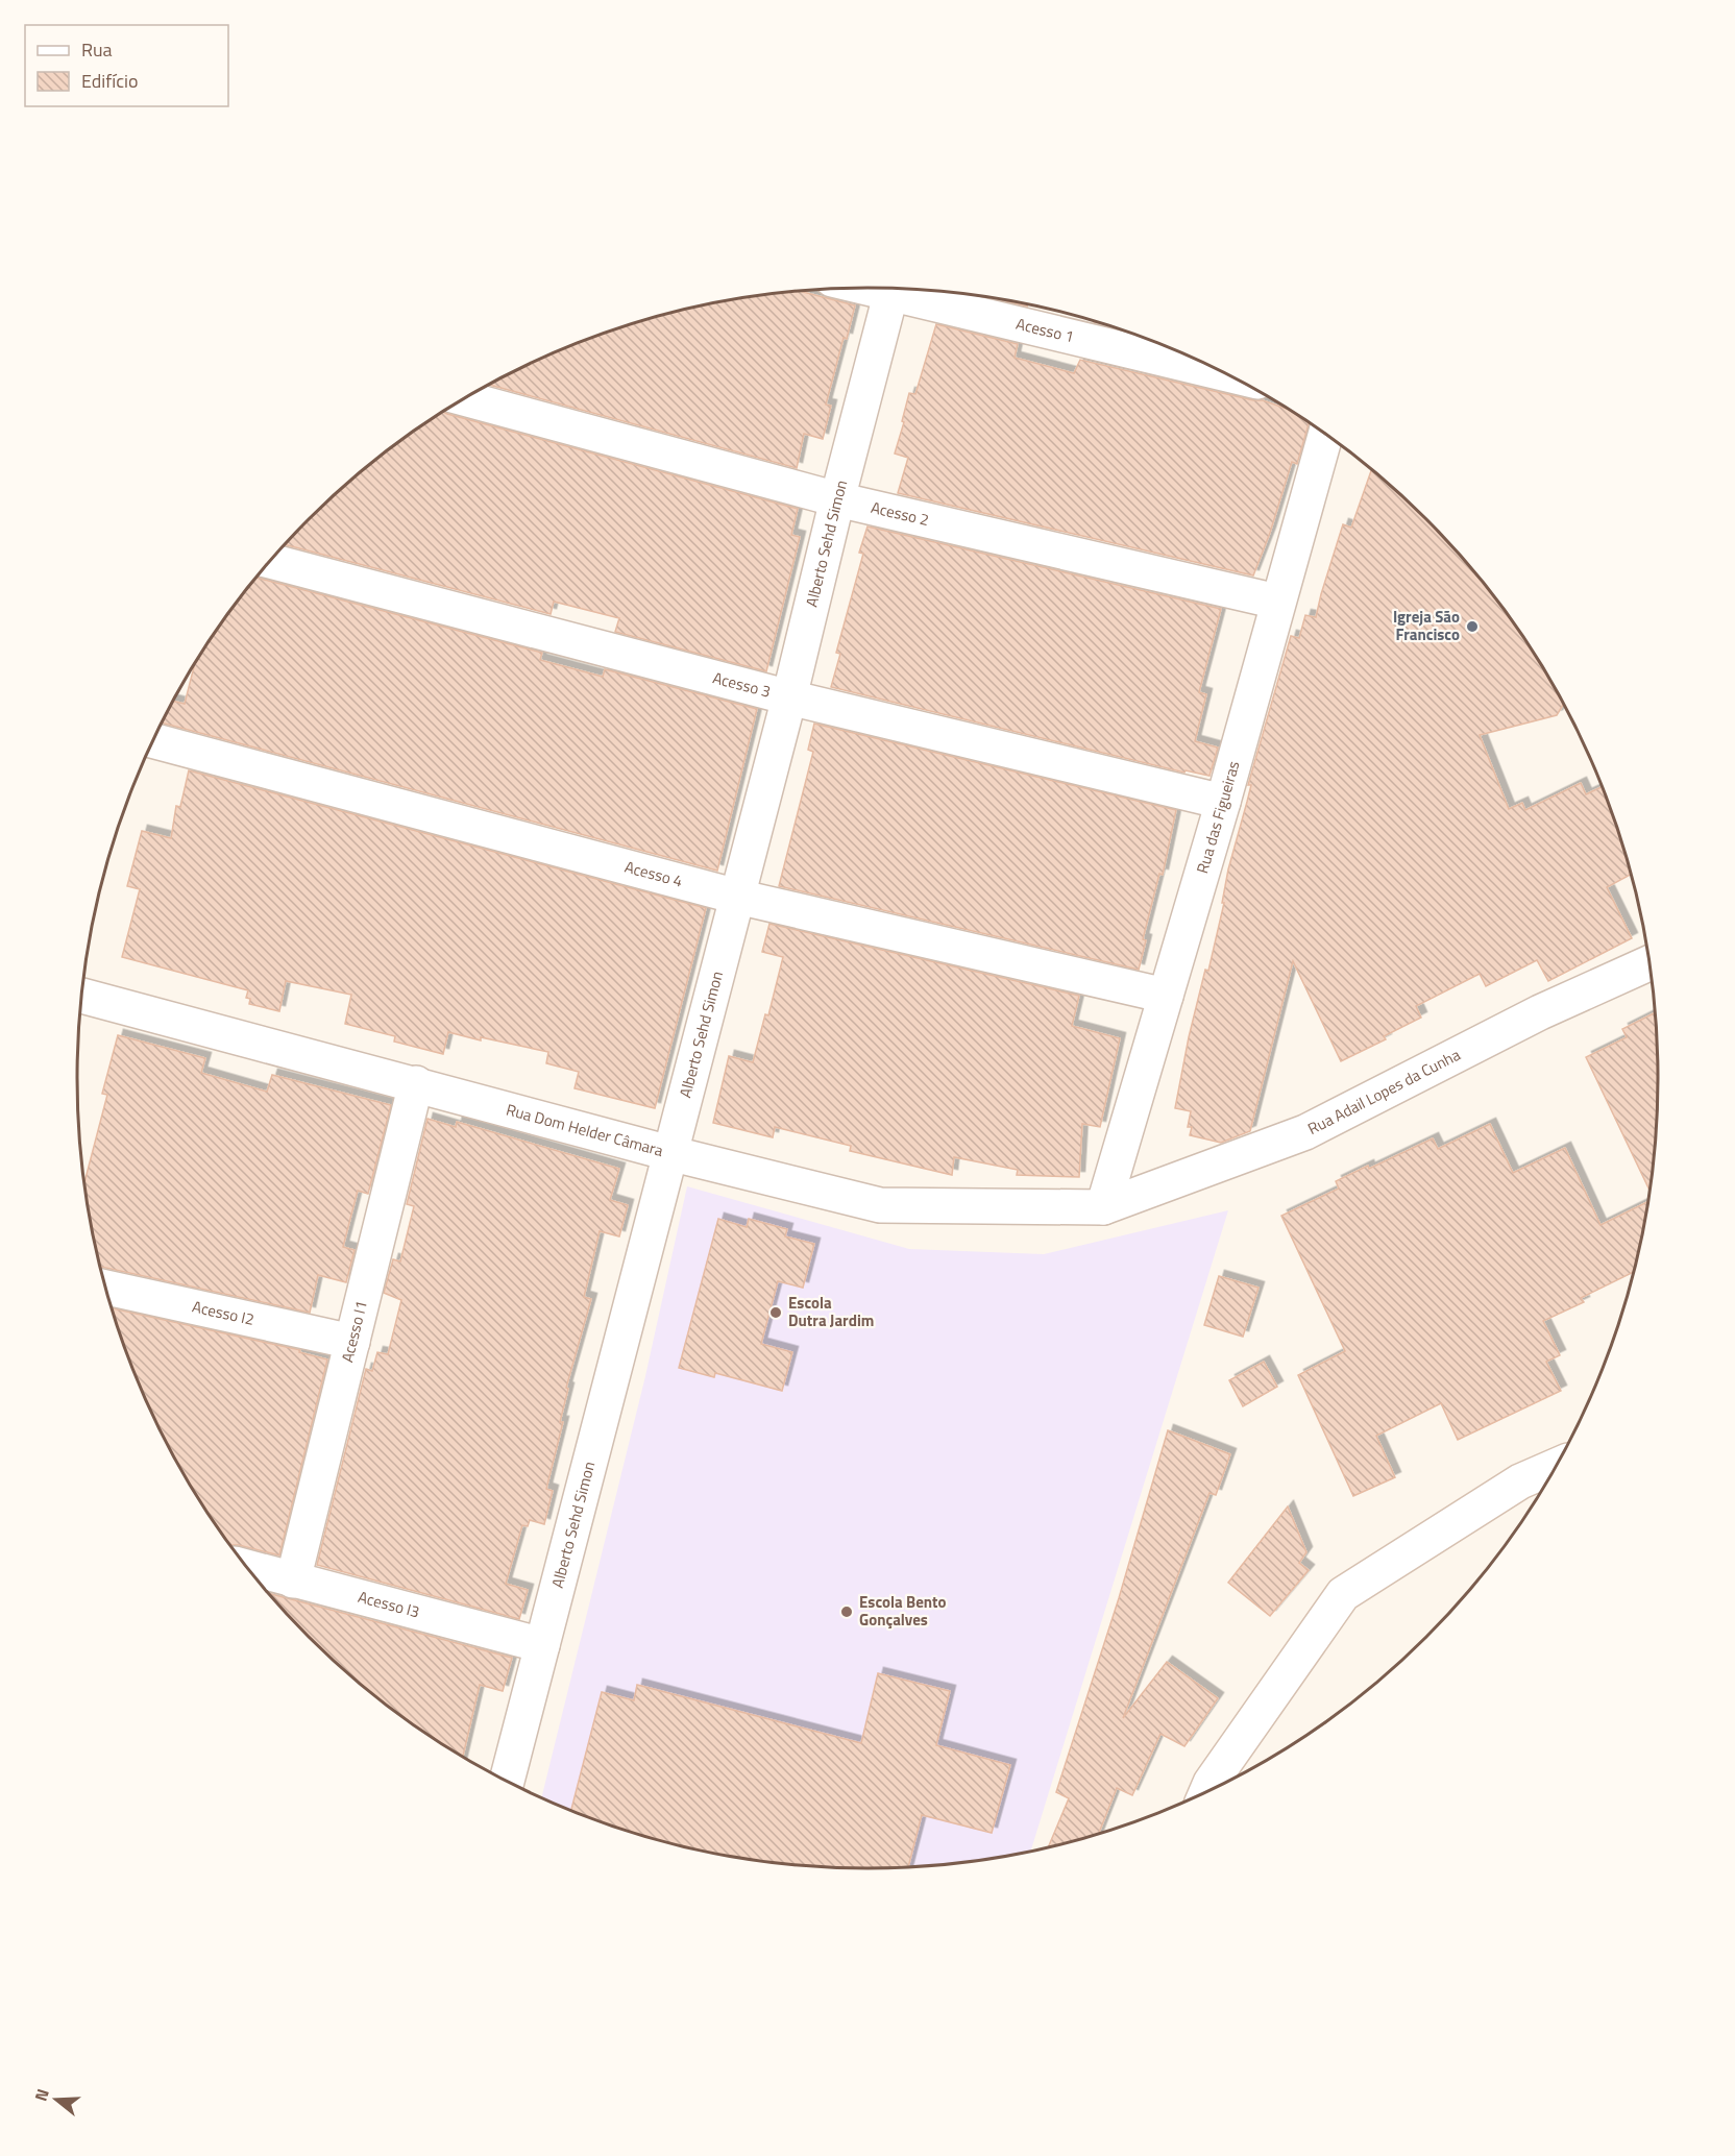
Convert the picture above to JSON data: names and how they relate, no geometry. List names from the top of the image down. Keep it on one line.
{"streets":{"street":["Acesso 1","Acesso 2","Alberto Sehd Simon","Acesso 3","Rua das Figueiras","Acesso 4","Rua Adail Lopes da Cunha","Rua Dom Helder Câmara","Acesso I2","Acesso I1","Acesso I3"]},"crossings":[["Acesso 2","Alberto Sehd Simon"],["Acesso 2","Rua das Figueiras"],["Alberto Sehd Simon","Acesso 3"],["Alberto Sehd Simon","Acesso 4"],["Alberto Sehd Simon","Rua Dom Helder Câmara"],["Alberto Sehd Simon","Acesso I3"],["Acesso 3","Rua das Figueiras"],["Rua das Figueiras","Acesso 4"],["Rua das Figueiras","Rua Adail Lopes da Cunha"],["Rua das Figueiras","Rua Dom Helder Câmara"],["Rua Adail Lopes da Cunha","Rua Dom Helder Câmara"],["Rua Dom Helder Câmara","Acesso I1"],["Acesso I2","Acesso I1"],["Acesso I1","Acesso I3"]],"places":["Igreja São Francisco","Escola Dutra Jardim","Escola Bento Gonçalves"],"legend":["Rua","Edifício"],"north":"left"}
